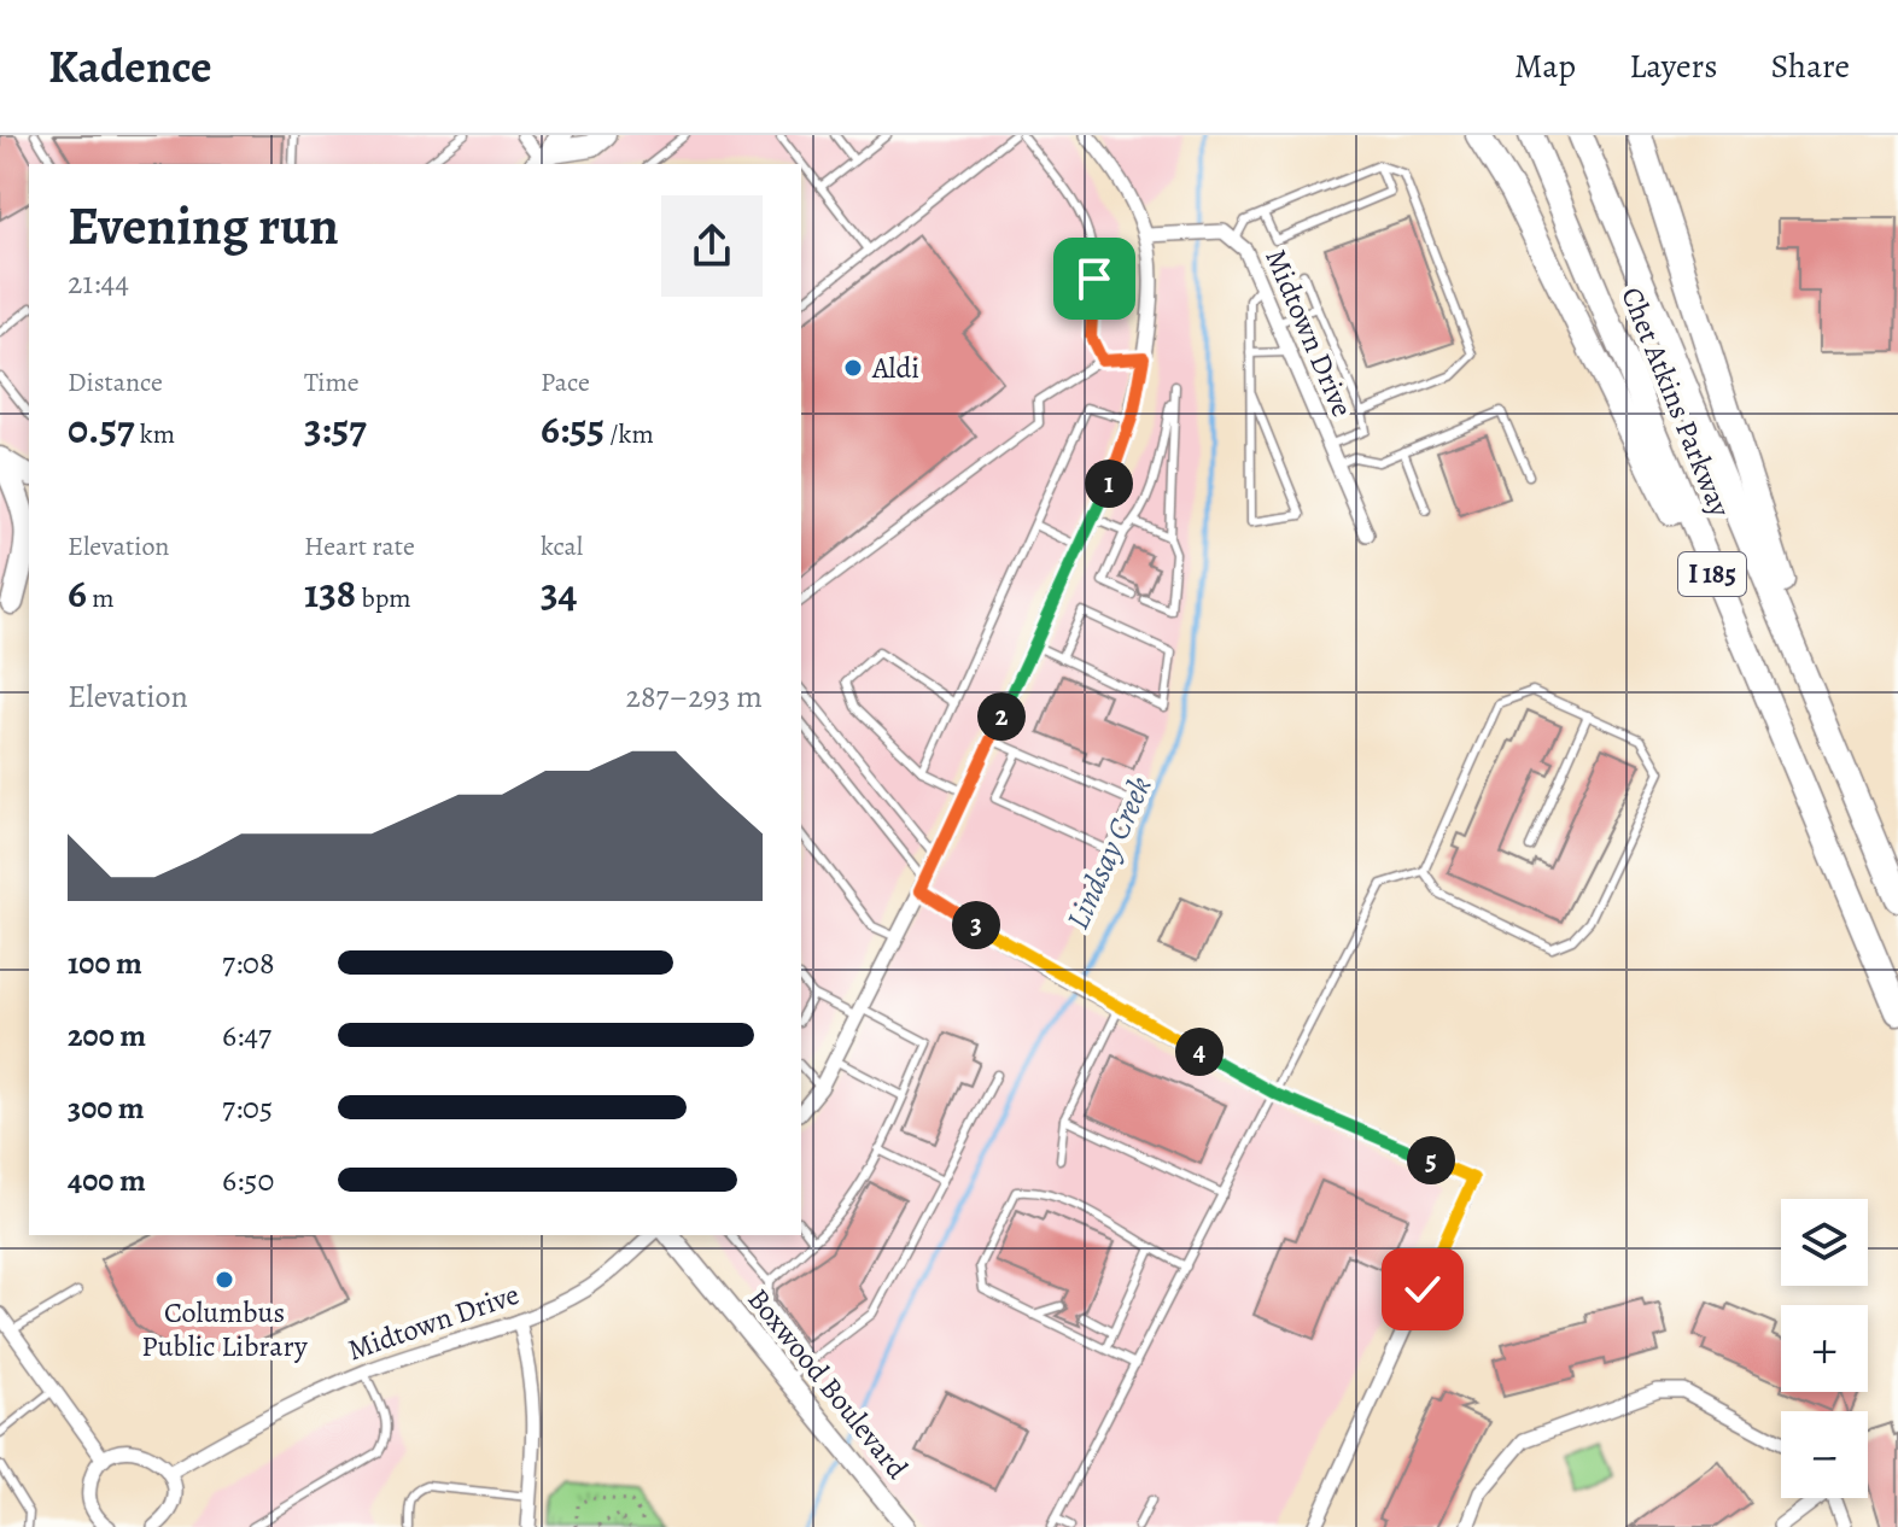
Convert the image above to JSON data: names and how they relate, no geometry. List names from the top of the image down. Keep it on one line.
{"streets":{"highway":["Chet Atkins Parkway","I 185"],"street":["Midtown Drive","Boxwood Boulevard"]},"water":["Lindsay Creek"],"places":["Aldi","Columbus Public Library"],"page":{"header":"Kadence","nav":["Map","Layers","Share"],"heading":["Evening run","21:44"],"stats":[["Distance","0.57 km"],["Time","3:57"],["Pace","6:55 /km"],["Elevation","6 m"],["Heart rate","138 bpm"],["kcal","34"]],"pins":["1","2","3","4","5"],"chart":["Elevation","287–293 m"],"list":[{"name":"100 m","note":"7:08"},{"name":"200 m","note":"6:47"},{"name":"300 m","note":"7:05"},{"name":"400 m","note":"6:50"}],"map_buttons":["+","−"]}}
